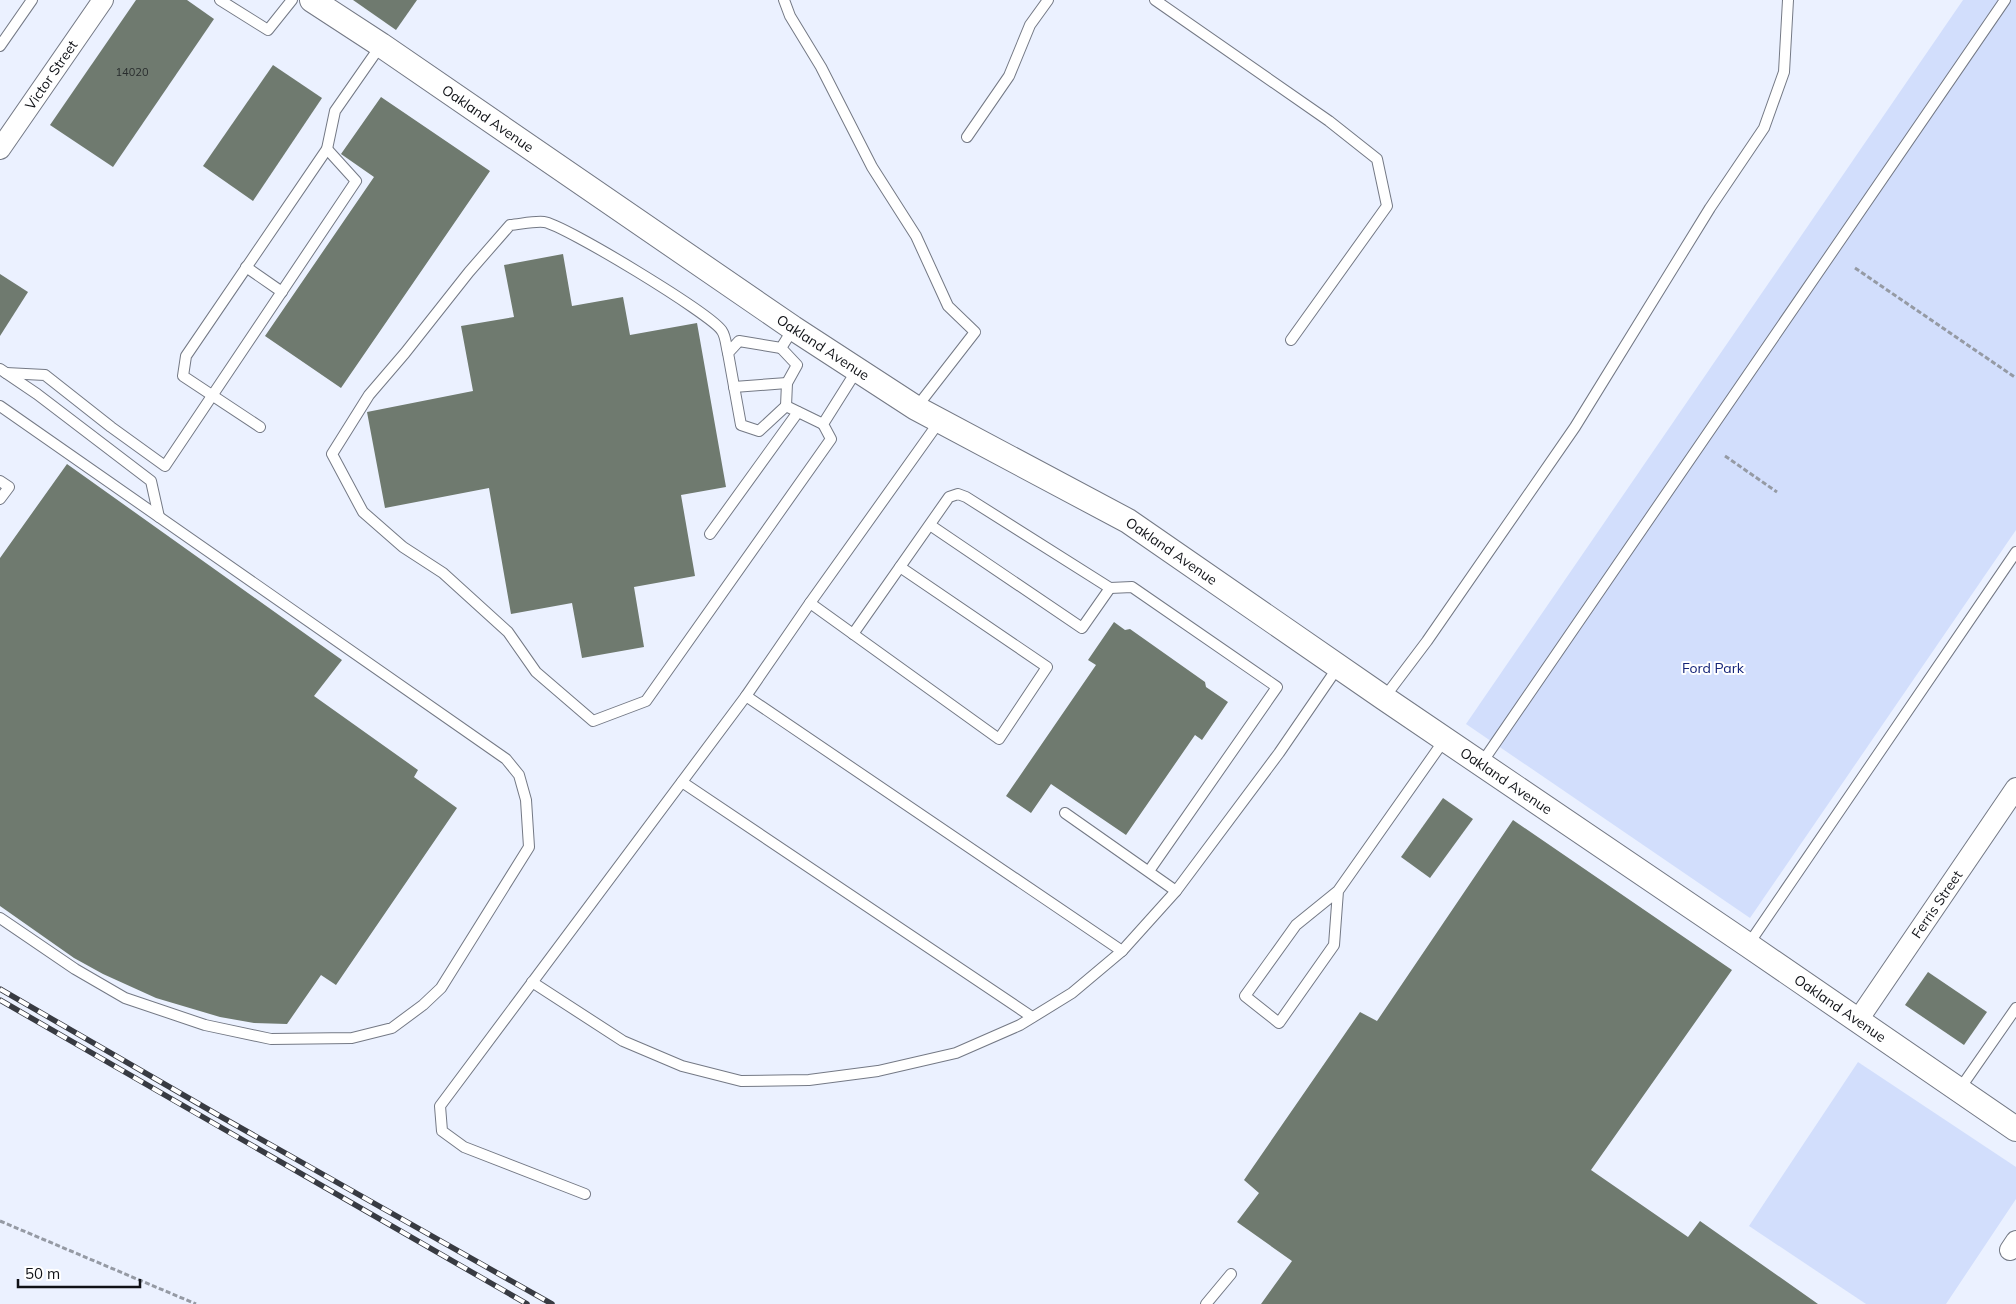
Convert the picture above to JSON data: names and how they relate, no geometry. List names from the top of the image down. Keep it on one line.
{"streets":{"street":["Victor Street","Oakland Avenue","Ferris Street"]},"crossings":[["Oakland Avenue","Ferris Street"]],"parks":["Ford Park"],"house_numbers":["14020"],"scale_bar":"50 m"}
